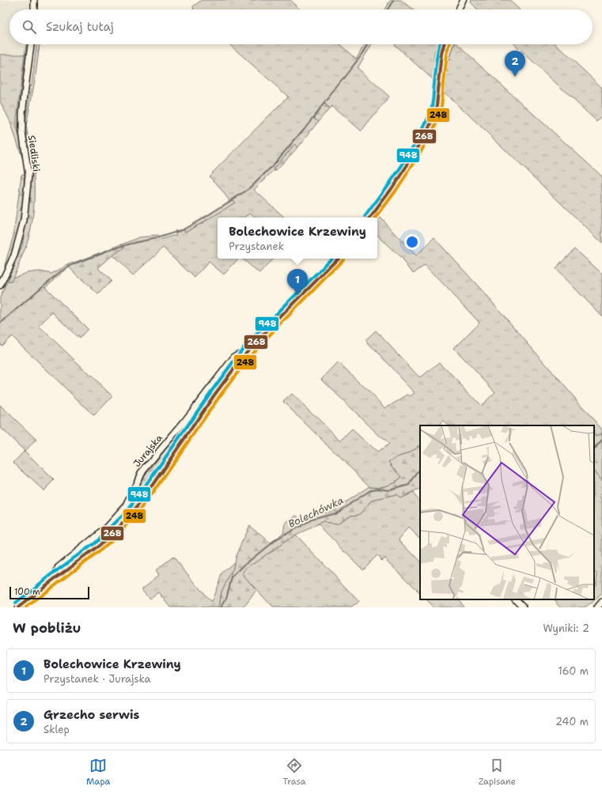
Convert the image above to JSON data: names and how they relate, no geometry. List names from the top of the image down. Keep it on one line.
{"streets":{"street":["Siedliski","Jurajska"]},"water":["Bolechówka"],"lines":["transit line 268","transit line 248","transit line 948"],"scale_bar":"100 m","page":{"search":"Szukaj tutaj","pins":["2","1"],"popup":["Bolechowice Krzewiny","Przystanek"],"scale":"100 m","heading":["W pobliżu","Wyniki: 2"],"list":[{"mark":"1","name":"Bolechowice Krzewiny","note":"Przystanek · Jurajska","value":"160 m"},{"mark":"2","name":"Grzecho serwis","note":"Sklep","value":"240 m"}],"nav":["Mapa","Trasa","Zapisane"]}}
